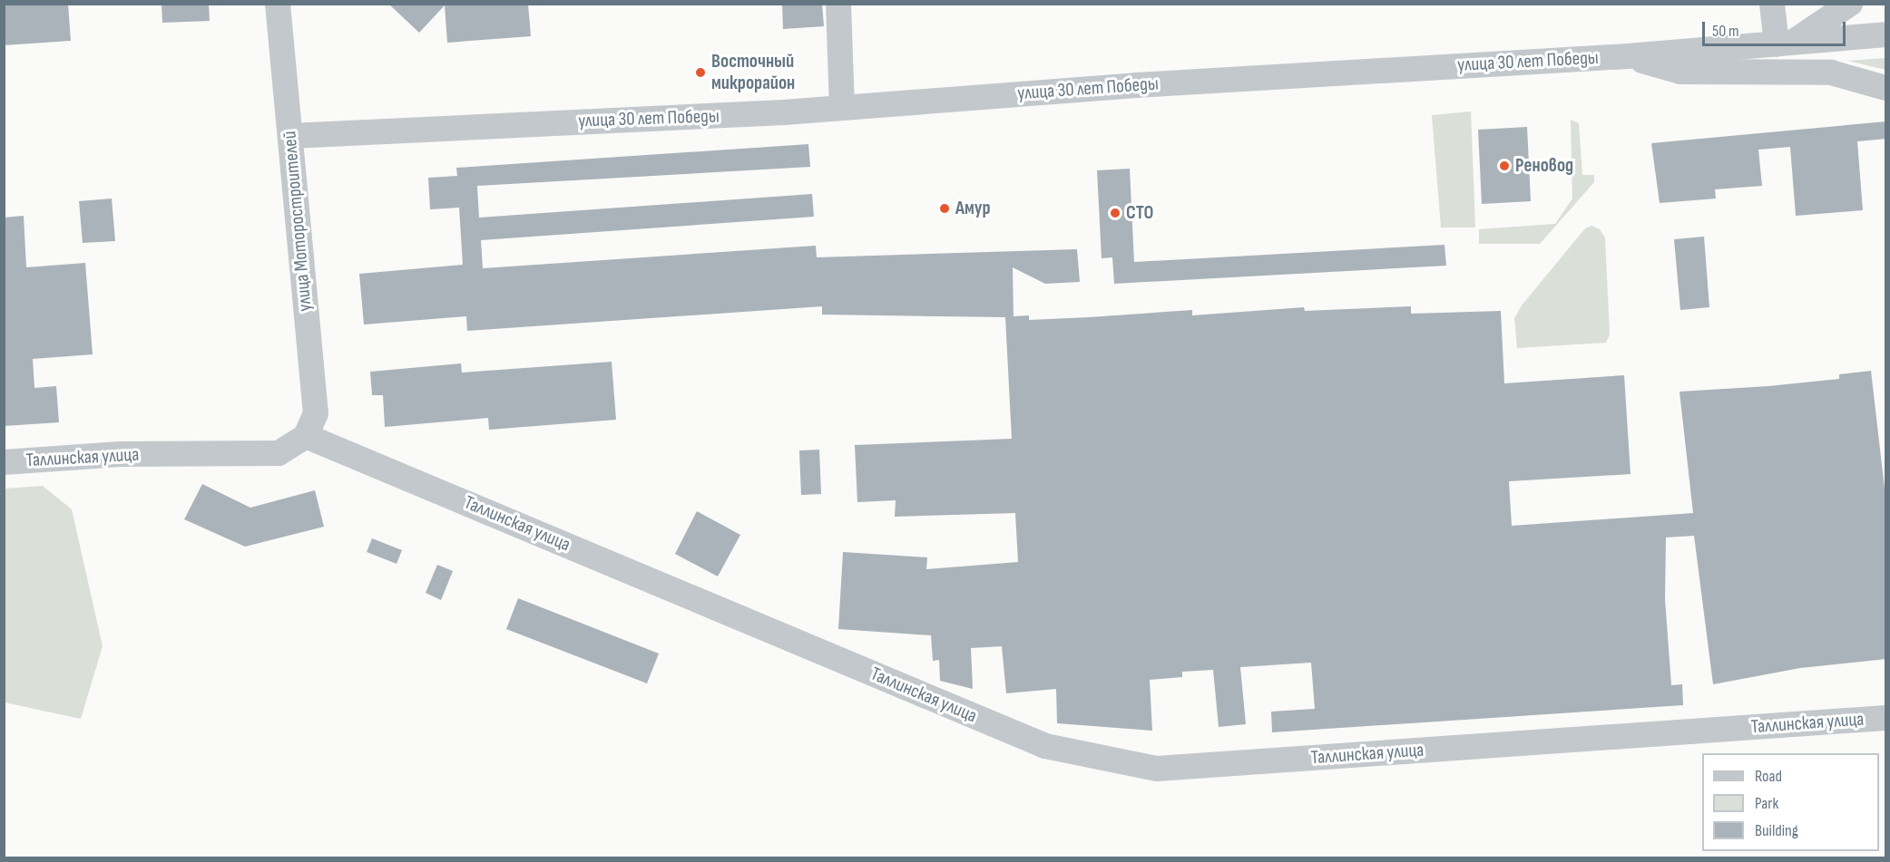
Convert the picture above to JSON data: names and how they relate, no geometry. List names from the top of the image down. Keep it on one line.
{"streets":{"street":["улица 30 лет Победы","улица Моторостроителей","Таллинская улица"]},"crossings":[["улица 30 лет Победы","улица Моторостроителей"],["улица Моторостроителей","Таллинская улица"]],"places":["Восточный микрорайон","Реновод","Амур","СТО"],"legend":["Road","Park","Building"],"scale_bar":"50 m"}
